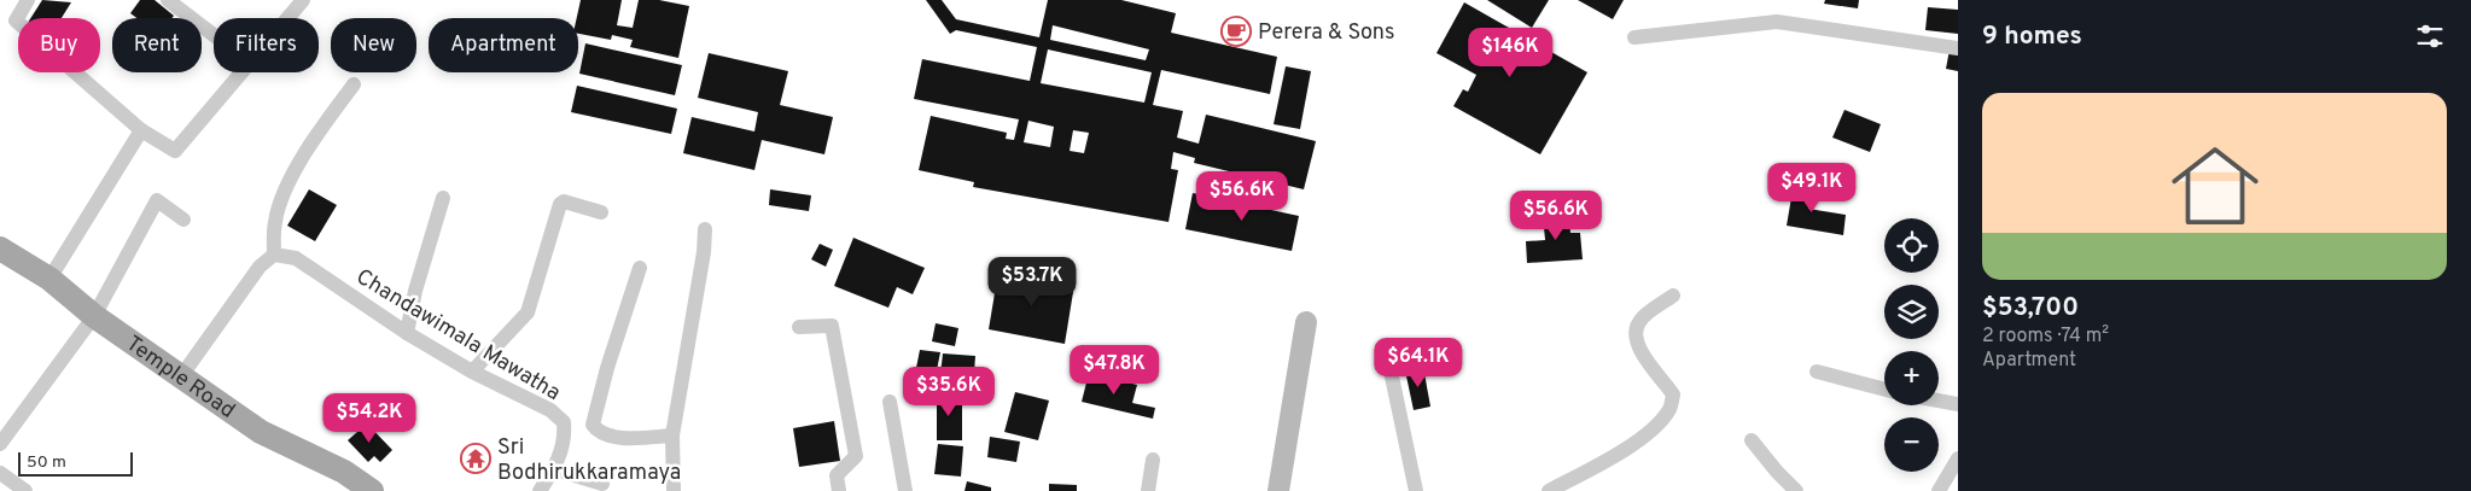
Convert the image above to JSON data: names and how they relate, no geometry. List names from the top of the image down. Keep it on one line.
{"streets":{"main road":["Temple Road"],"street":["Chandawimala Mawatha"]},"places":{"cafe":["Perera & Sons"],"temple":["Sri Bodhirukkaramaya"]},"scale_bar":"50 m","page":{"heading":"9 homes","chip":["Buy","Rent","Filters","New","Apartment"],"price":["$146K","$49.1K","$56.6K","$56.6K","$53.7K","$64.1K","$47.8K","$35.6K","$54.2K"],"list":[{"name":"$53,700","note":"2 rooms · 74 m² · Apartment"}],"map_buttons":["+","−"],"scale":"50 m"}}
